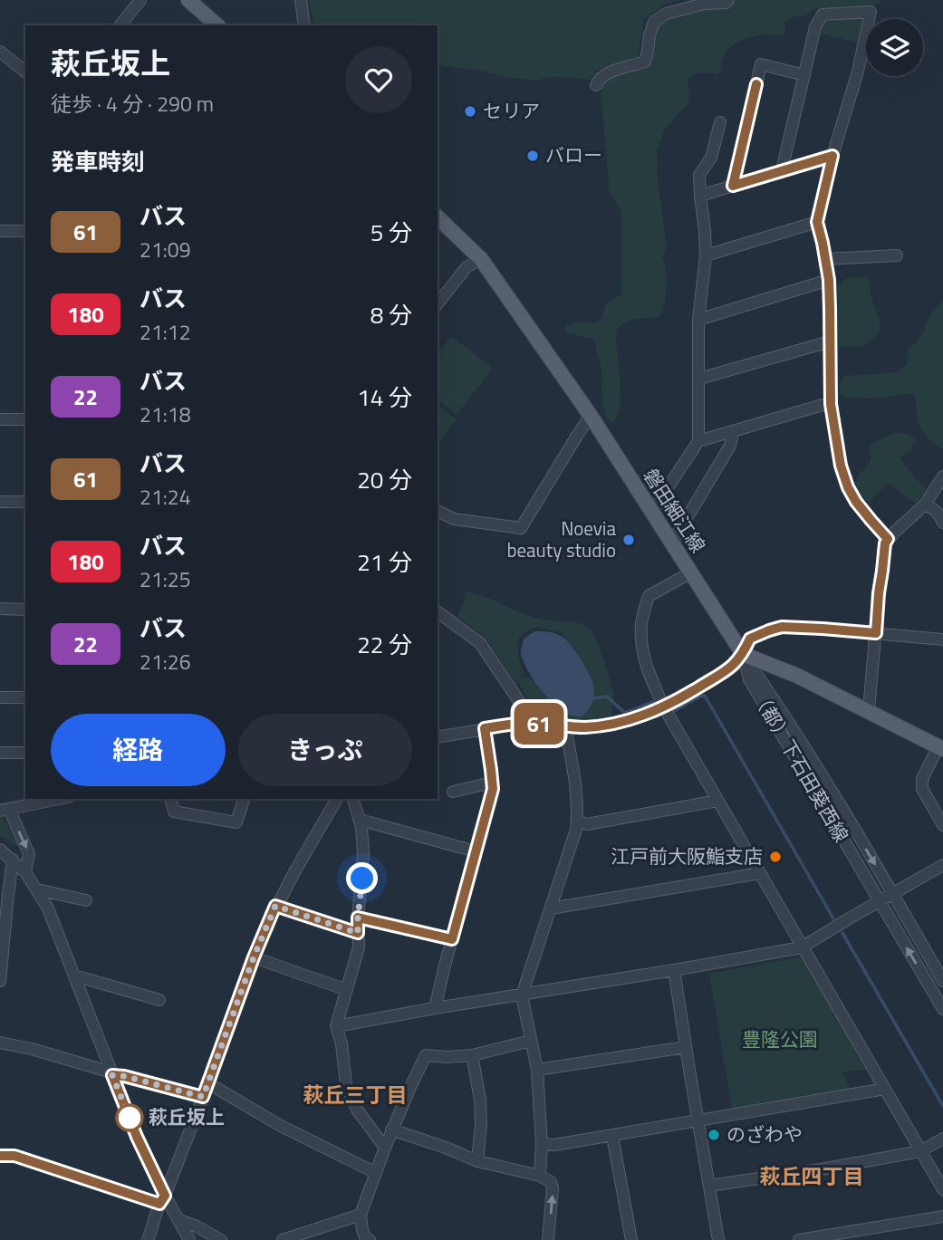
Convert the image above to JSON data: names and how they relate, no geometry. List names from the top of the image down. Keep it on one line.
{"streets":{"main road":["磐田細江線"],"street":["（都）下石田葵西線"]},"crossings":[["磐田細江線","（都）下石田葵西線"]],"districts":["萩丘三丁目","萩丘四丁目"],"parks":["豊隆公園"],"places":["セリア","バロー","Noevia beauty studio","江戸前大阪鮨支店","萩丘坂上","のざわや"],"lines":["bus line 61"],"page":{"on_map":"61","heading":[["萩丘坂上","徒歩 · 4 分 · 290 m"],"発車時刻"],"list":[{"mark":"61","name":"バス","note":"21:09","value":"5 分"},{"mark":"180","name":"バス","note":"21:12","value":"8 分"},{"mark":"22","name":"バス","note":"21:18","value":"14 分"},{"mark":"61","name":"バス","note":"21:24","value":"20 分"},{"mark":"180","name":"バス","note":"21:25","value":"21 分"},{"mark":"22","name":"バス","note":"21:26","value":"22 分"}],"buttons":["経路","きっぷ"]}}
